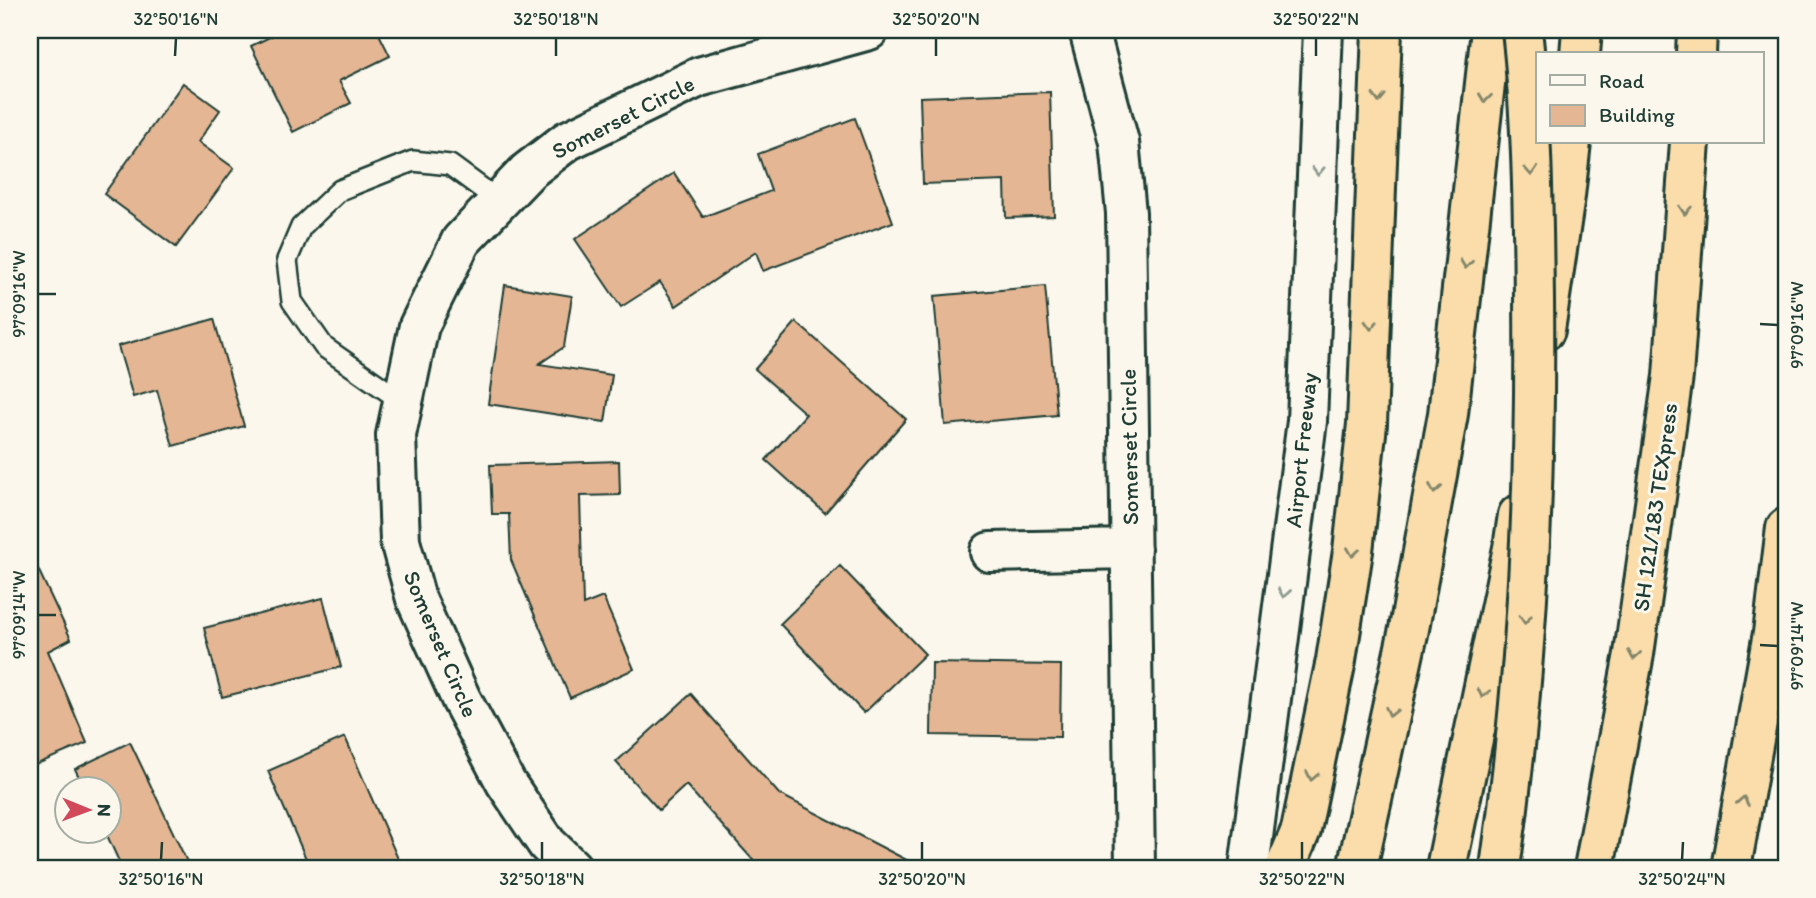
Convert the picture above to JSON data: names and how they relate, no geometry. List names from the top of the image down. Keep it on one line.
{"streets":{"highway":["SH 121/183 TEXpress"],"street":["Somerset Circle","Airport Freeway"]},"one_way":["Airport Freeway"],"legend":["Road","Building"],"north":"right","coordinates":["32°50'16\"N","32°50'18\"N","32°50'20\"N","32°50'22\"N","97°09'16\"W","97°09'14\"W","32°50'24\"N"]}
